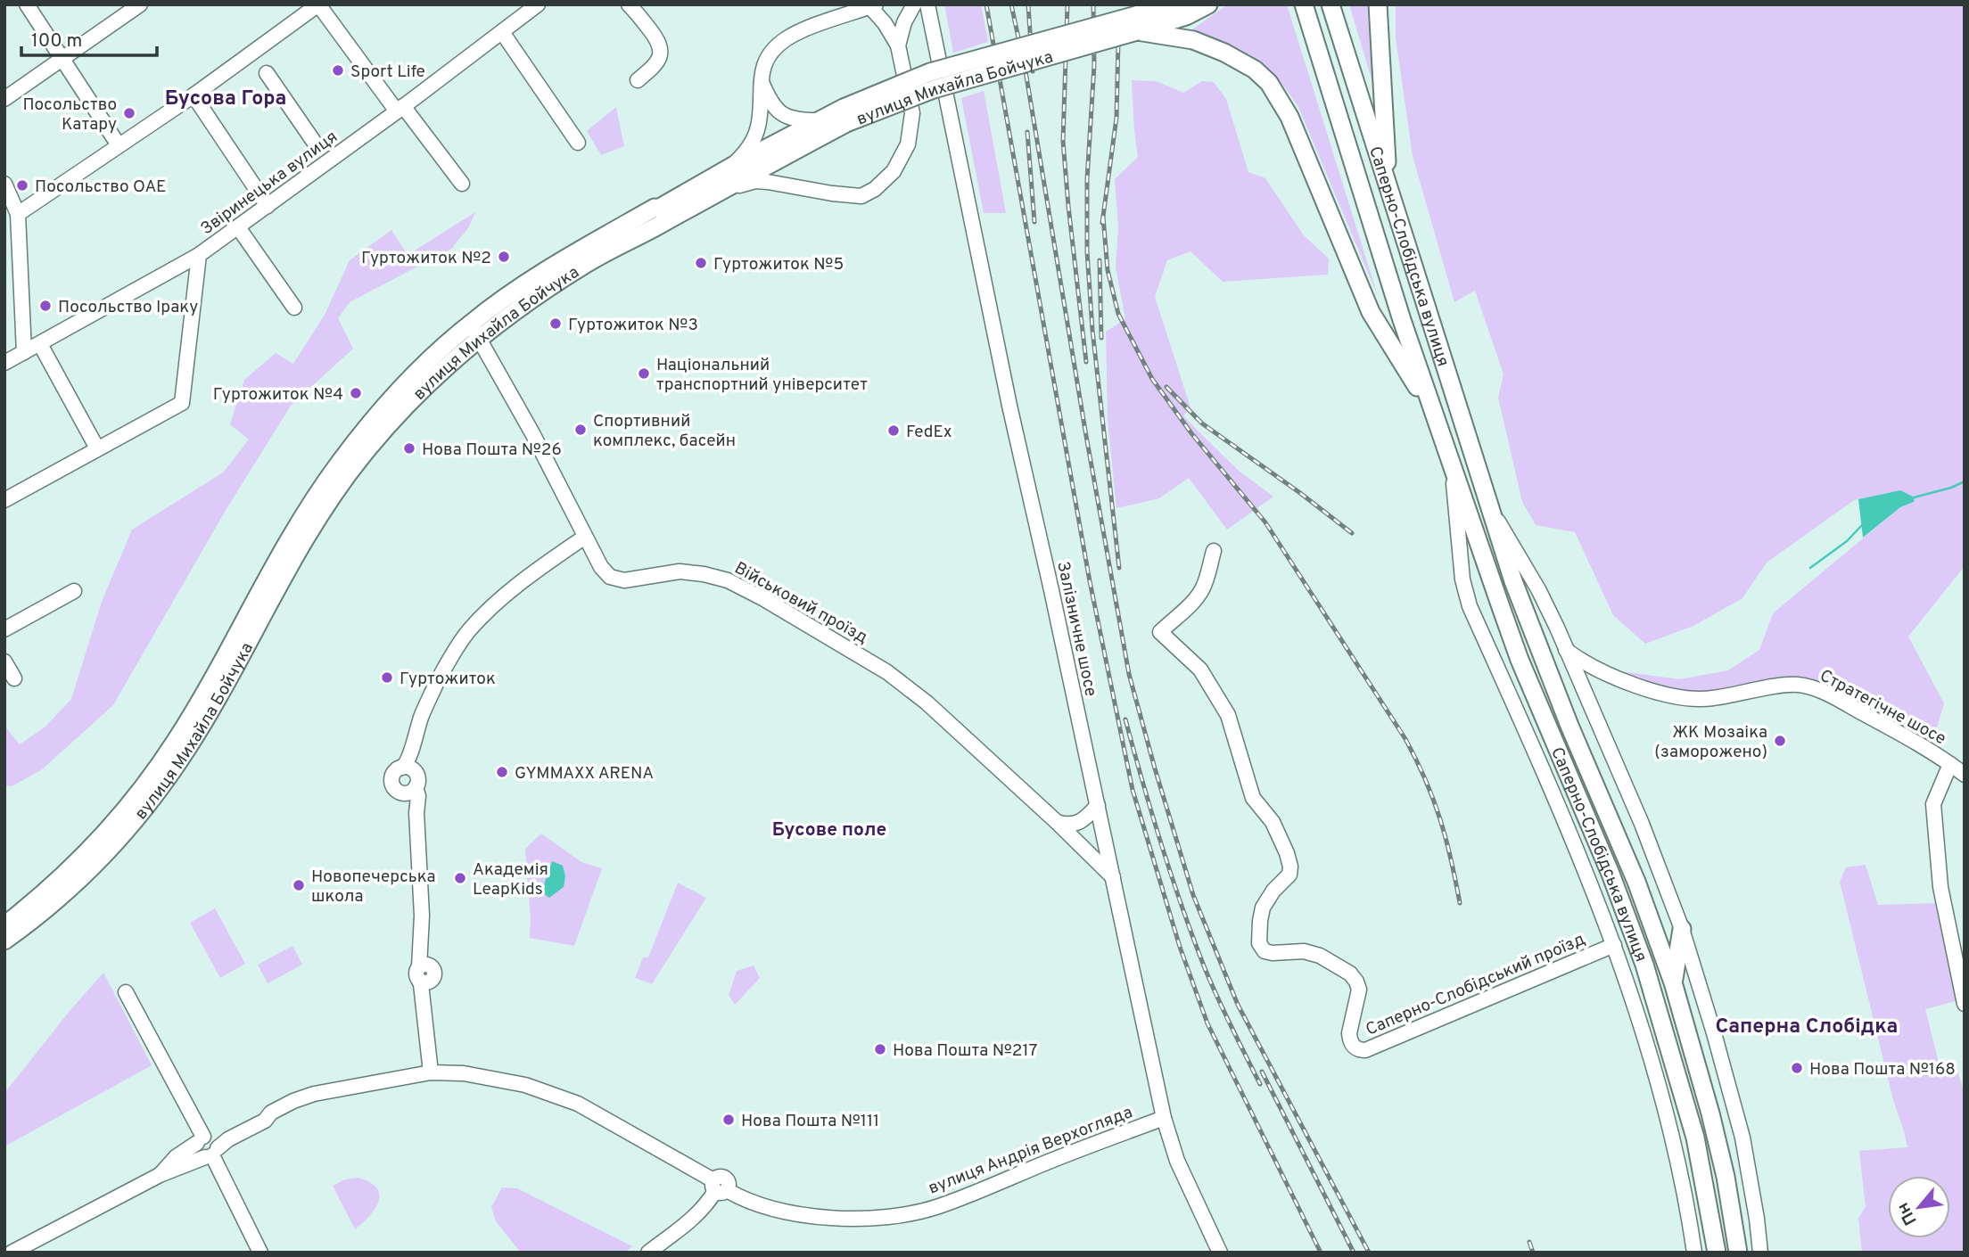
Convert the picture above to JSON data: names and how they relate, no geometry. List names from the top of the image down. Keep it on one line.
{"streets":{"main road":["вулиця Михайла Бойчука","Саперно-Слобідська вулиця"],"street":["Звіринецька вулиця","Військовий проїзд","Залізничне шосе","Стратегічне шосе","Саперно-Слобідський проїзд","вулиця Андрія Верхогляда"]},"crossings":[["вулиця Михайла Бойчука","Військовий проїзд"],["Саперно-Слобідська вулиця","Стратегічне шосе"],["Саперно-Слобідська вулиця","Саперно-Слобідський проїзд"],["Військовий проїзд","Залізничне шосе"],["Залізничне шосе","вулиця Андрія Верхогляда"]],"districts":["Бусова Гора","Бусове поле","Саперна Слобідка"],"places":["Sport Life","Посольство Катару","Посольство ОАЕ","Гуртожиток №2","Гуртожиток №5","Посольство Іраку","Гуртожиток №3","Національний транспортний університет","Гуртожиток №4","Спортивний комплекс, басейн","FedEx","Нова Пошта №26","Гуртожиток","ЖК Мозаіка (заморожено)","GYMMAXX ARENA","Академія LeapKids","Новопечерська школа","Нова Пошта №217","Нова Пошта №168","Нова Пошта №111"],"scale_bar":"100 m","north":"bottom left"}
